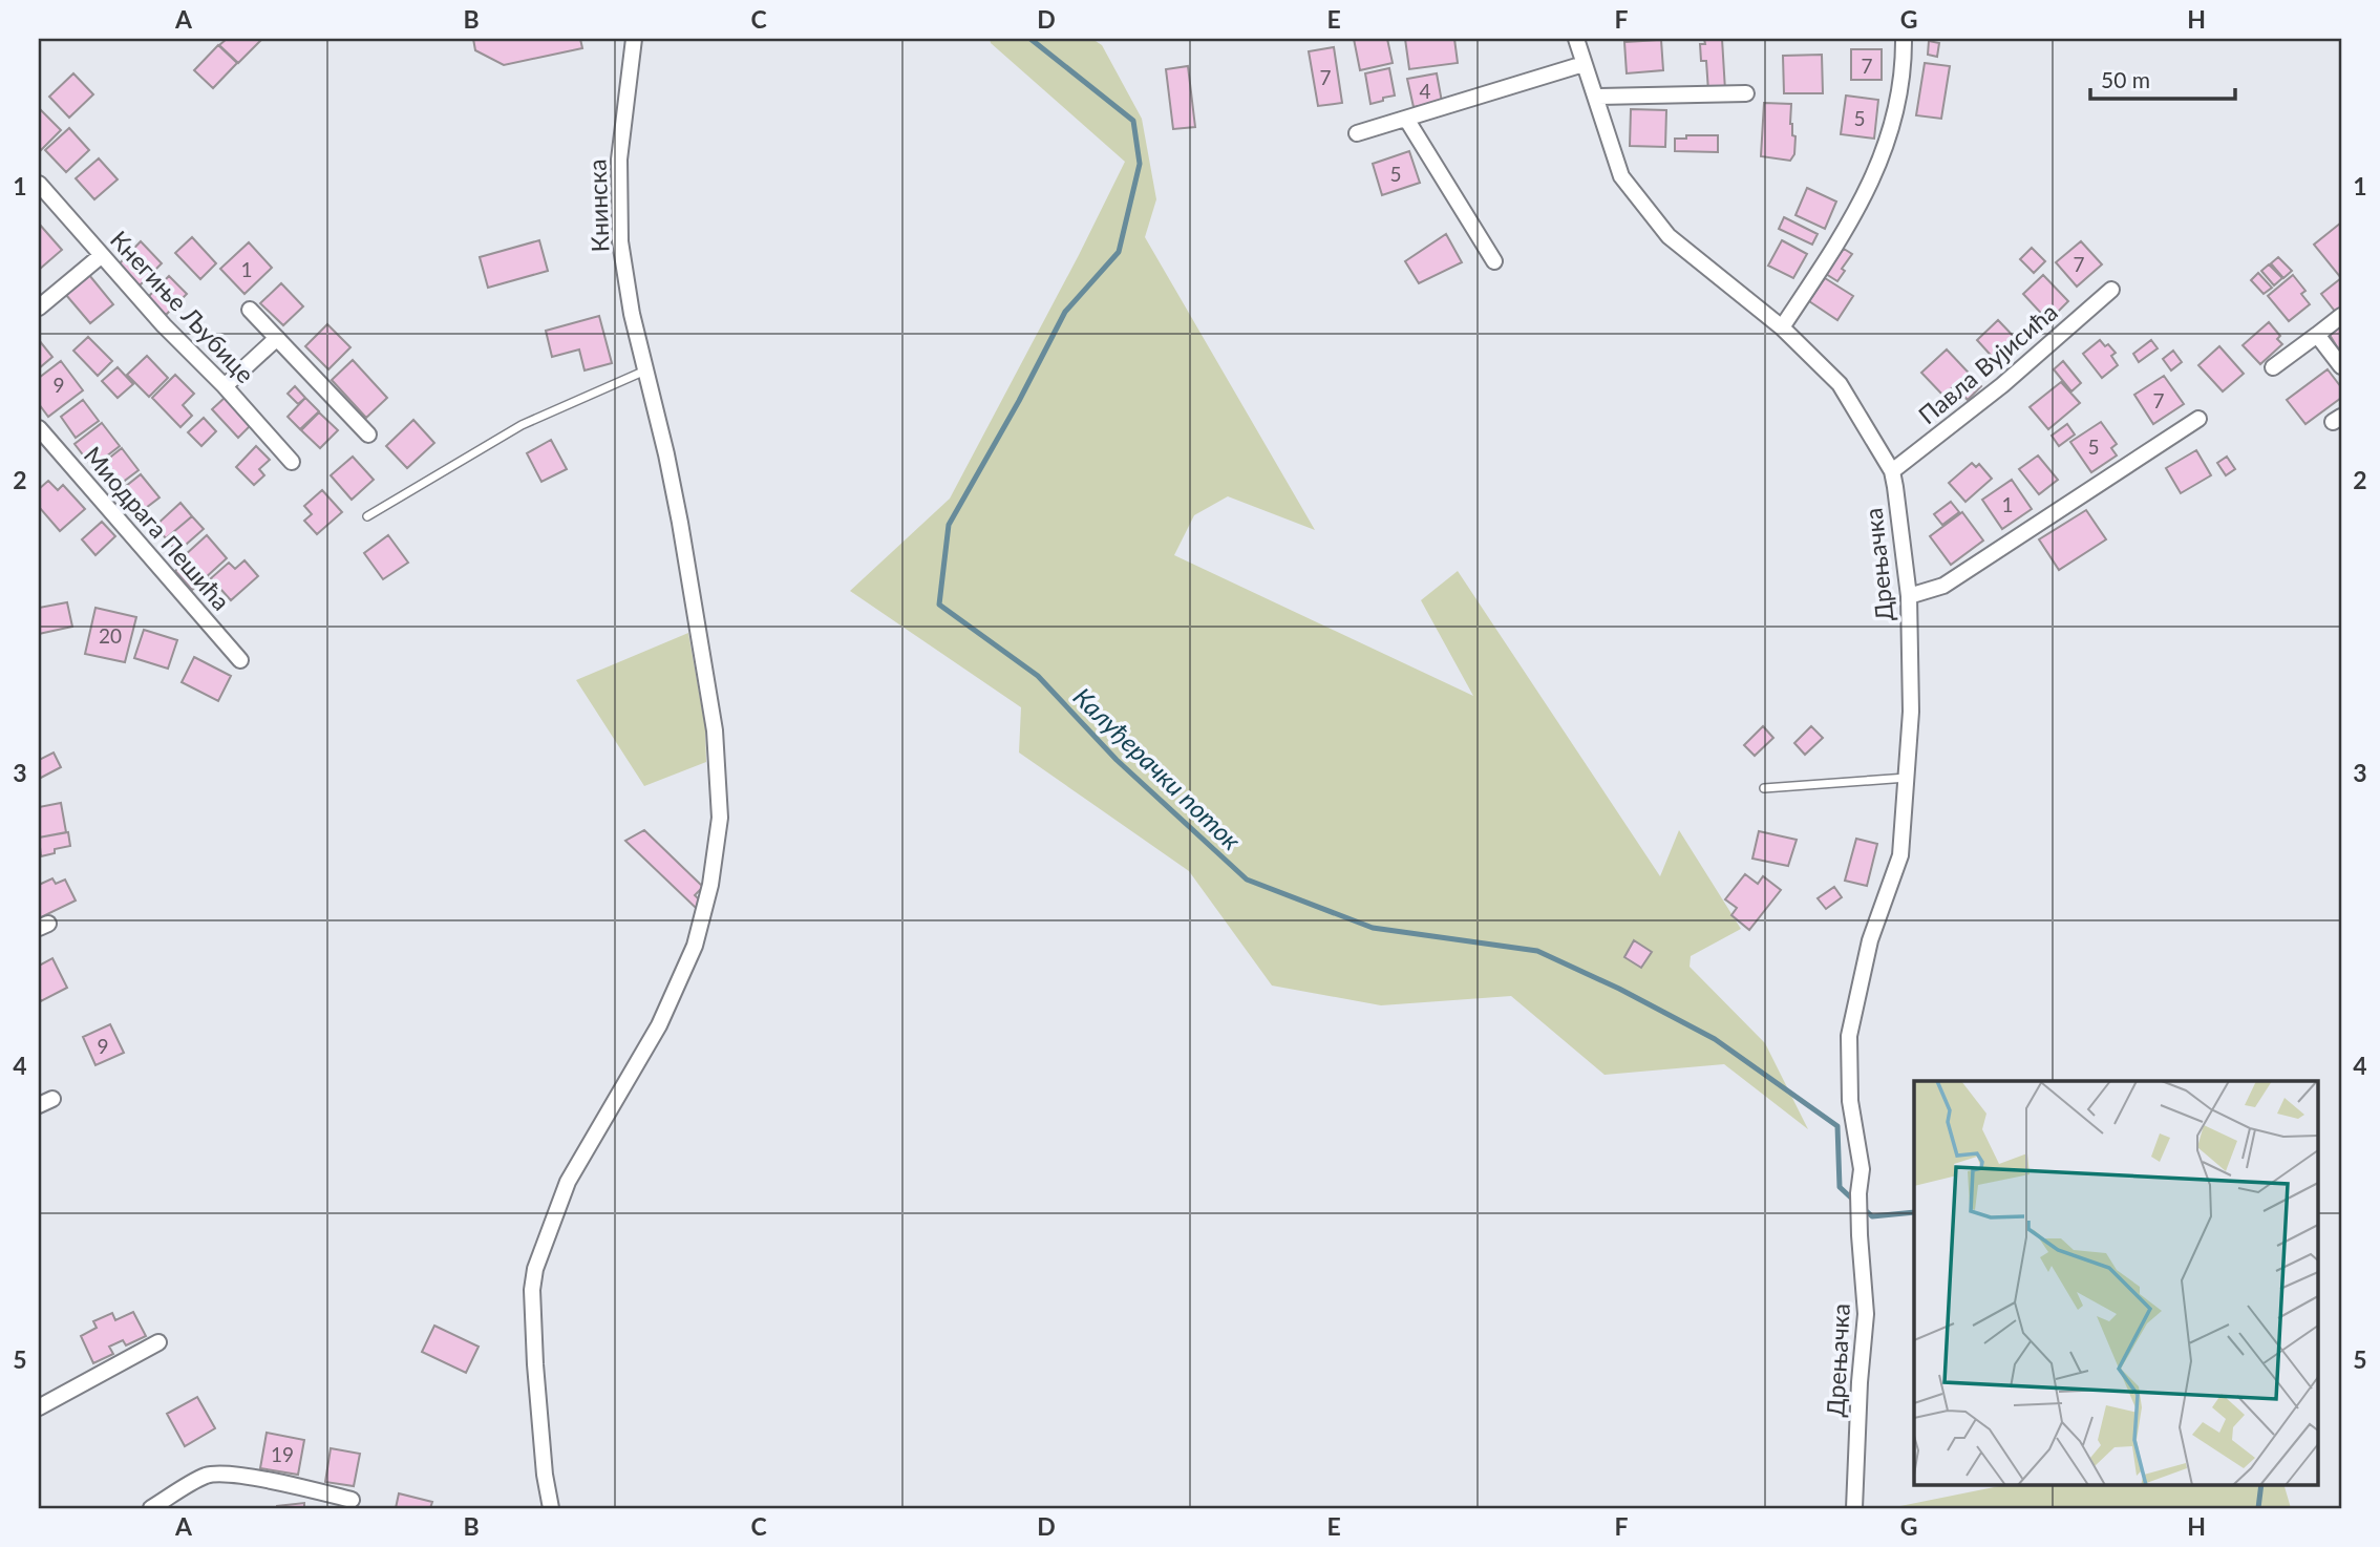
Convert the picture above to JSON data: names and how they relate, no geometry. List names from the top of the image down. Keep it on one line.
{"streets":{"street":["Книнска","Кнегиње Љубице","Павла Вујисића","Миодрага Пешића","Дрењачка"]},"crossings":[["Павла Вујисића","Дрењачка"]],"water":["Калуђерачки поток"],"house_numbers":["7","7","4","5","5","7","1","9","7","5","1","20","9","19"],"scale_bar":"50 m","grid":{"columns":["A","B","C","D","E","F","G","H"],"rows":["1","2","3","4","5"]}}
